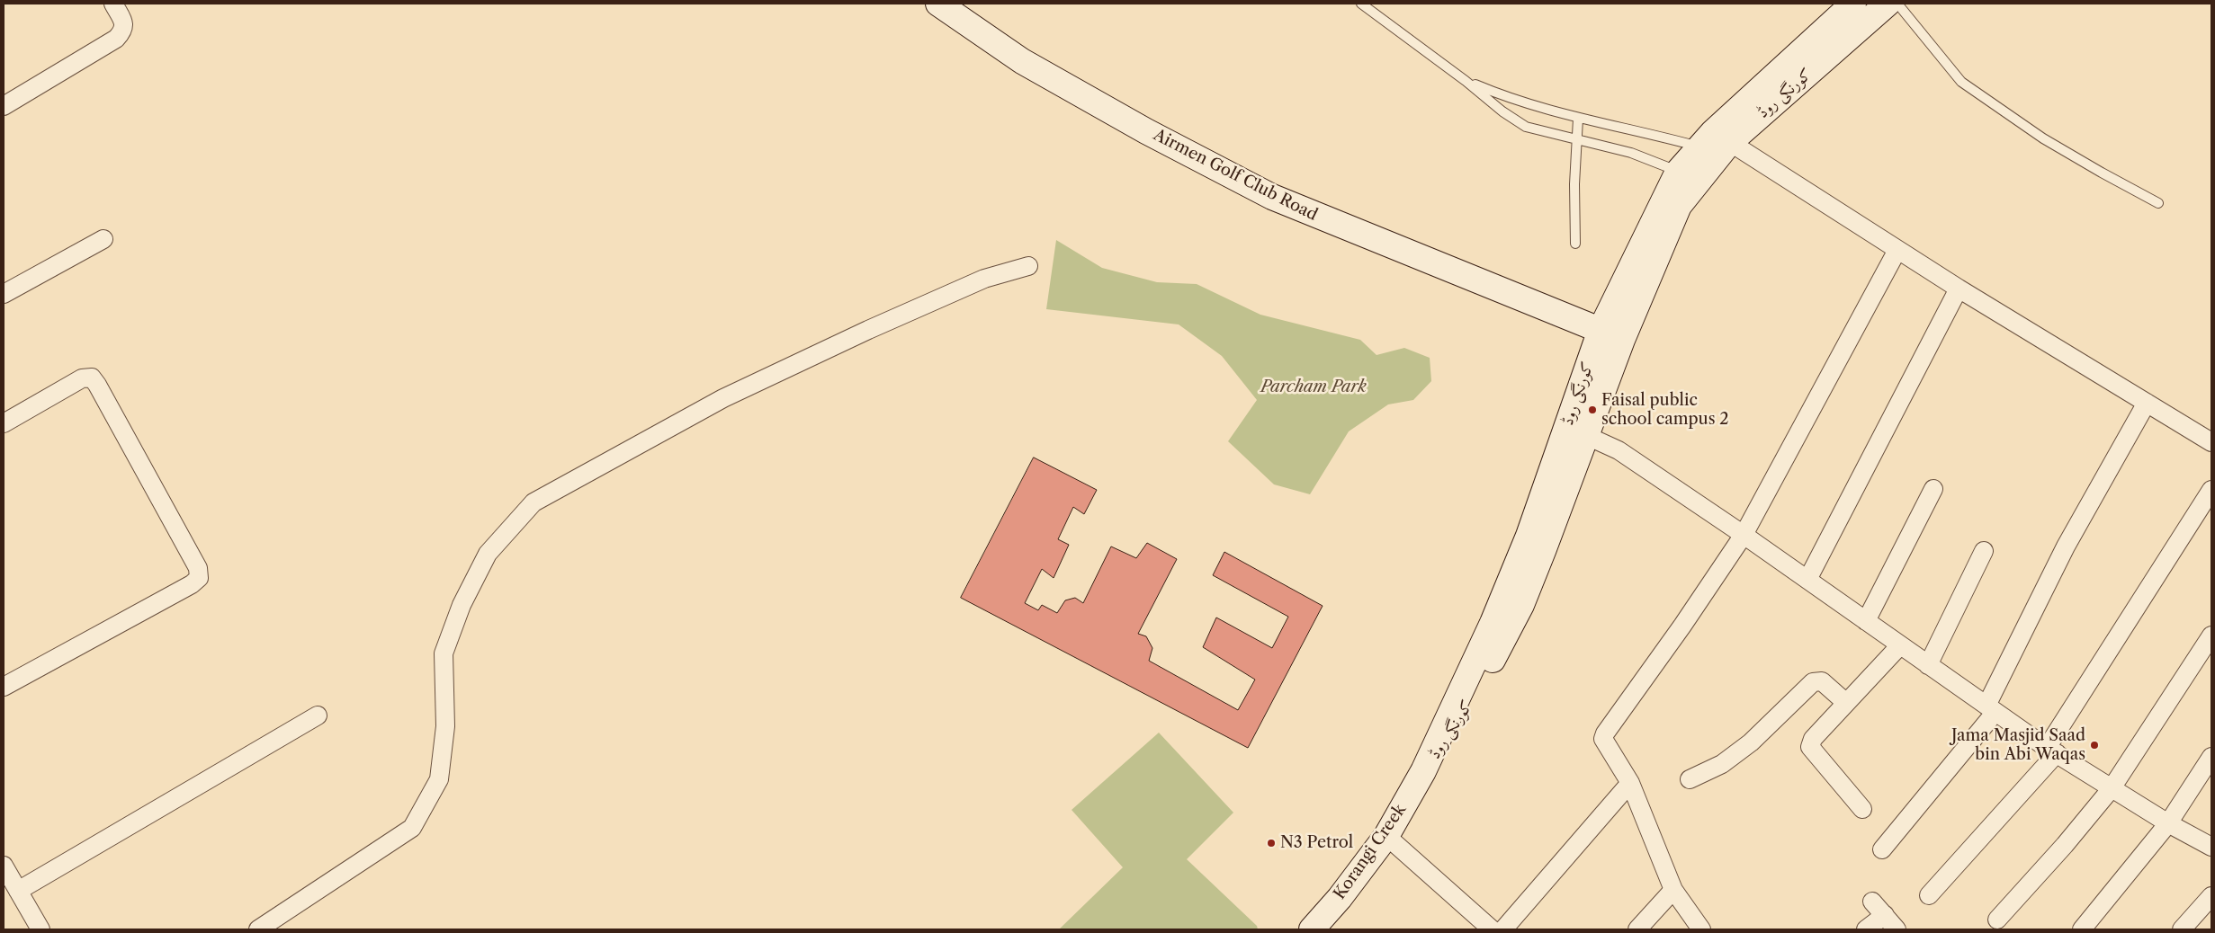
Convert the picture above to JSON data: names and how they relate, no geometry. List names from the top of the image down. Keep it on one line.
{"streets":{"main road":["کورنگی روڈ","Airmen Golf Club Road","Korangi Creek"]},"crossings":[["کورنگی روڈ","Airmen Golf Club Road"],["کورنگی روڈ","Korangi Creek"]],"parks":["Parcham Park"],"places":["Faisal public school campus 2","Jama Masjid Saad bin Abi Waqas","N3 Petrol"]}
